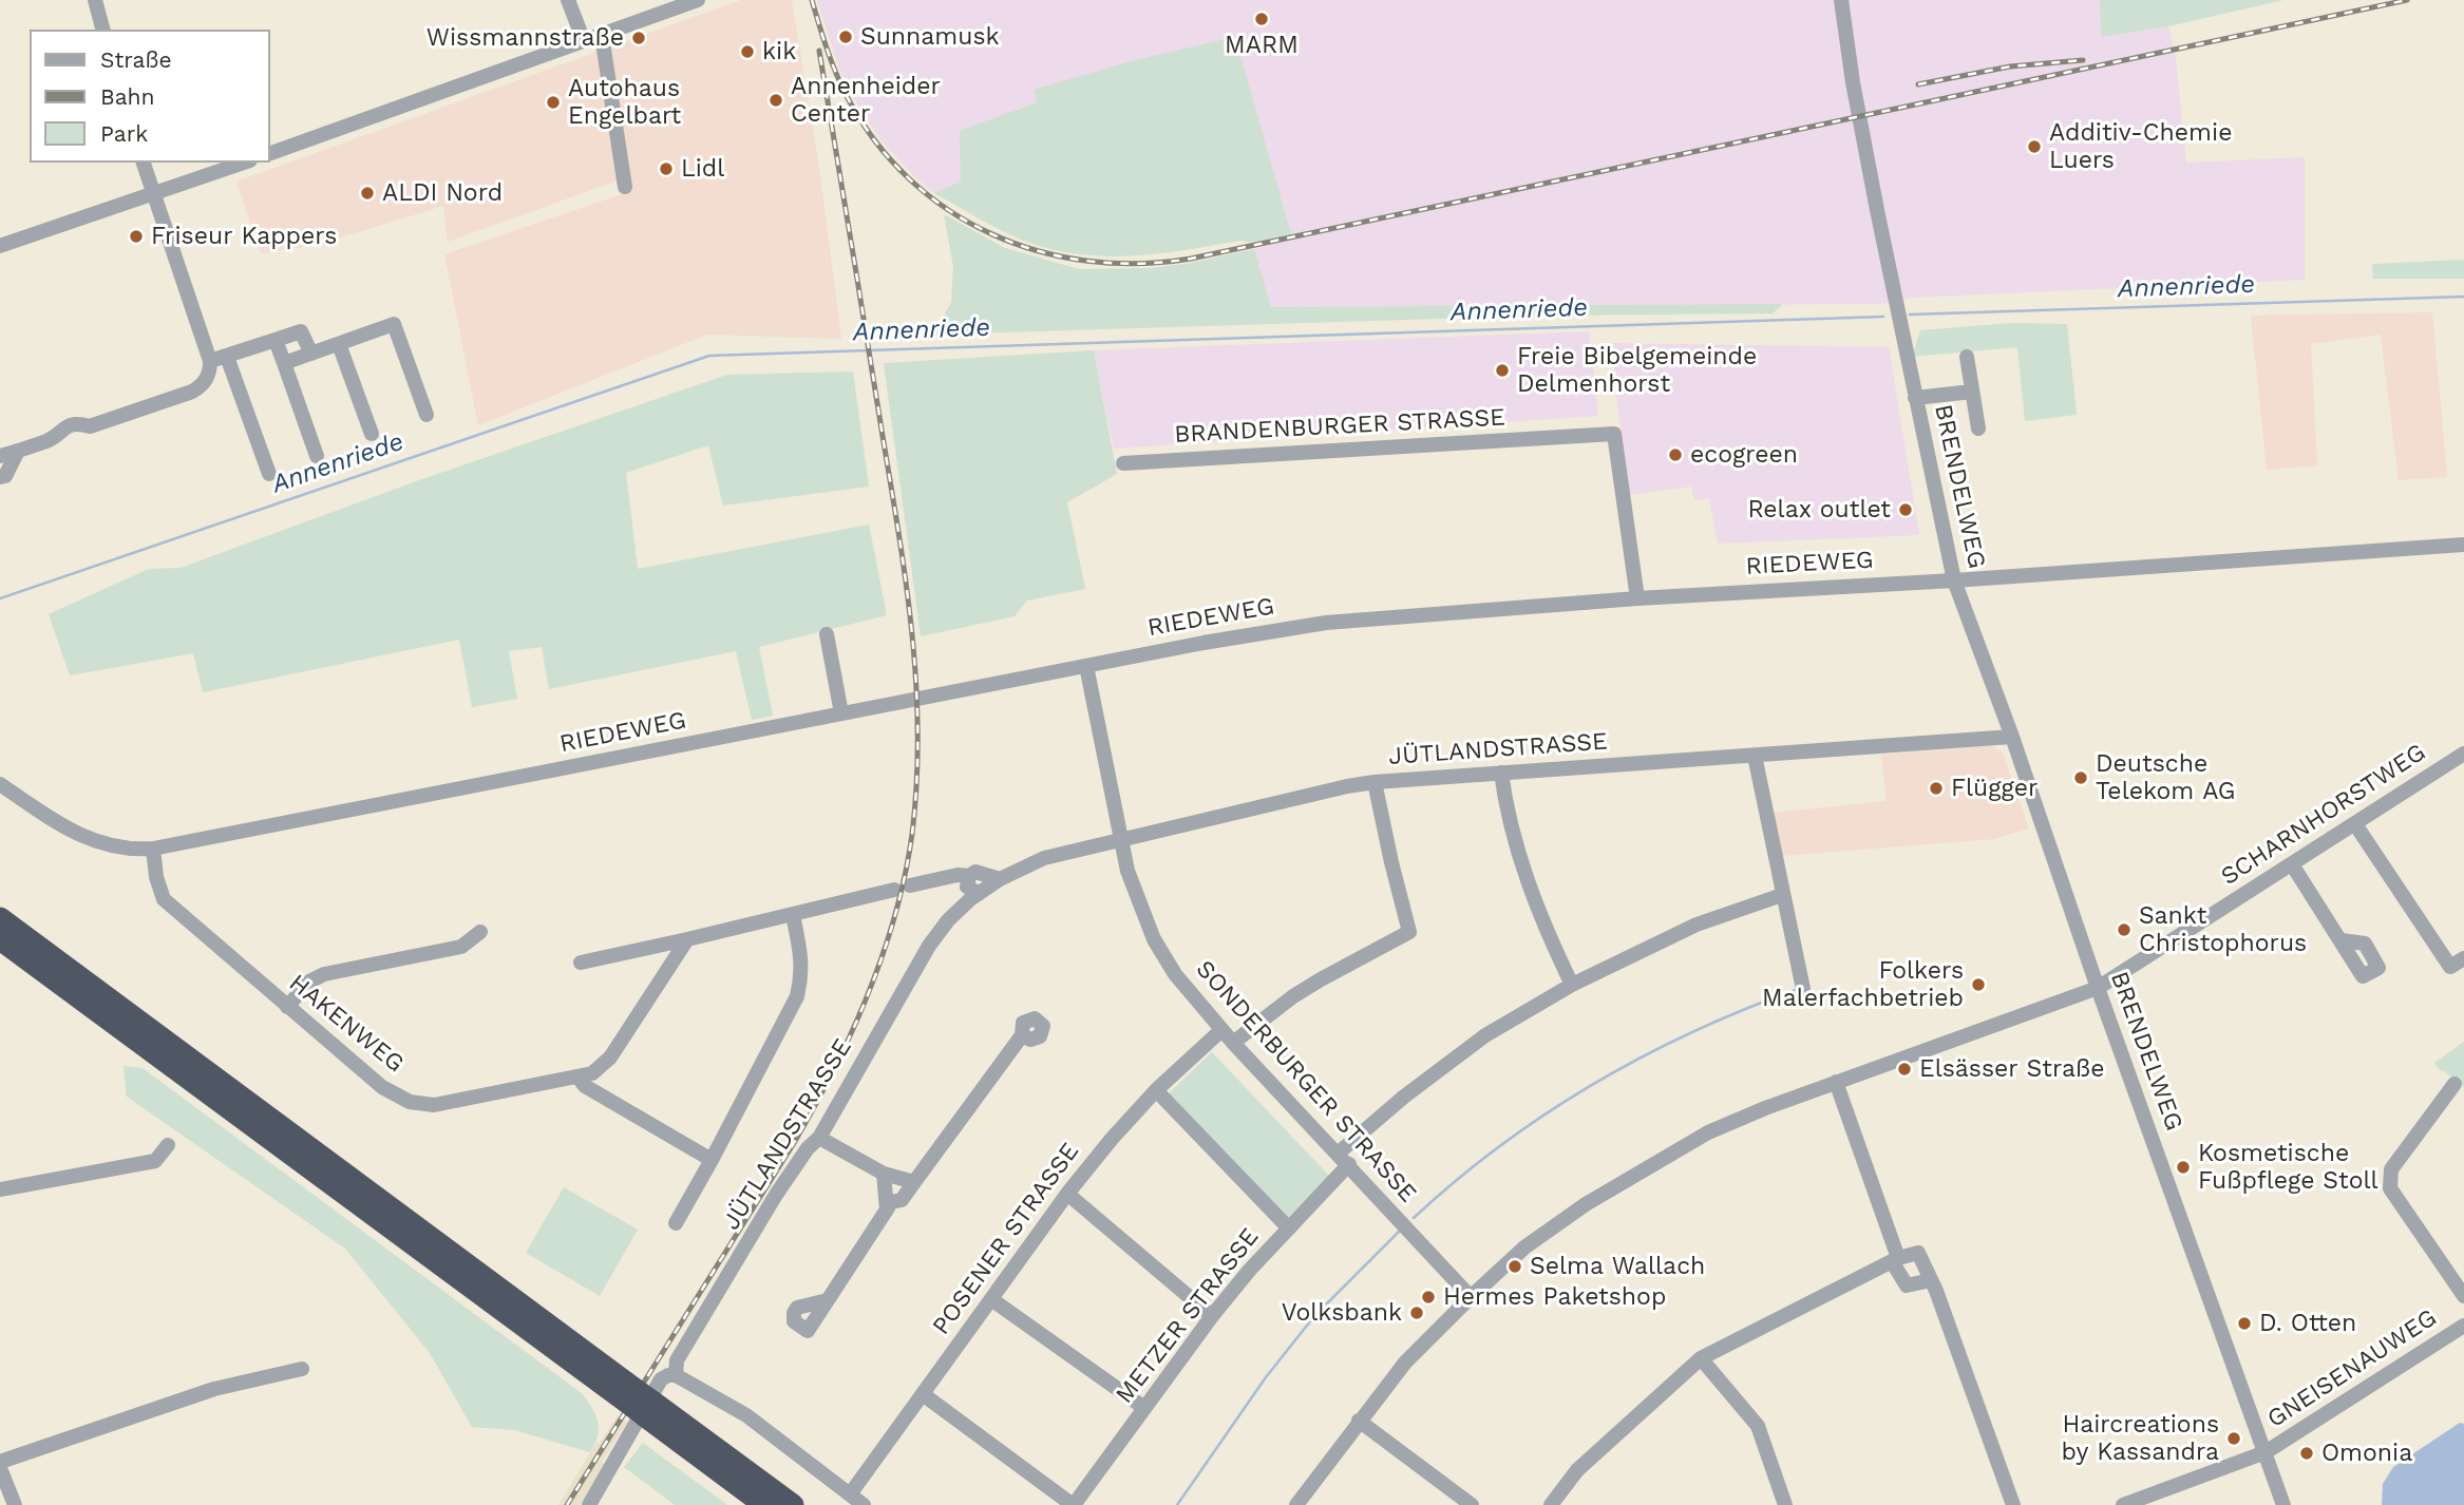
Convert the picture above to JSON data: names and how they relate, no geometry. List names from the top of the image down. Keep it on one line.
{"streets":{"street":["BRANDENBURGER STRASSE","BRENDELWEG","RIEDEWEG","JÜTLANDSTRASSE","SCHARNHORSTWEG","HAKENWEG","SONDERBURGER STRASSE","POSENER STRASSE","METZER STRASSE","GNEISENAUWEG"]},"crossings":[["BRANDENBURGER STRASSE","RIEDEWEG"],["BRENDELWEG","RIEDEWEG"],["BRENDELWEG","JÜTLANDSTRASSE"],["BRENDELWEG","SCHARNHORSTWEG"],["BRENDELWEG","GNEISENAUWEG"],["RIEDEWEG","HAKENWEG"],["RIEDEWEG","SONDERBURGER STRASSE"],["JÜTLANDSTRASSE","SONDERBURGER STRASSE"],["SCHARNHORSTWEG","SONDERBURGER STRASSE"],["SONDERBURGER STRASSE","POSENER STRASSE"],["SONDERBURGER STRASSE","METZER STRASSE"]],"water":["Annenriede"],"places":["MARM","Sunnamusk","Wissmannstraße","kik","Annenheider Center","Autohaus Engelbart","Additiv-Chemie Luers","Lidl","ALDI Nord","Friseur Kappers","Freie Bibelgemeinde Delmenhorst","ecogreen","Relax outlet","Deutsche Telekom AG","Flügger","Sankt Christophorus","Folkers Malerfachbetrieb","Elsässer Straße","Kosmetische Fußpflege Stoll","Selma Wallach","Hermes Paketshop","Volksbank","D. Otten","Haircreations by Kassandra","Omonia"],"legend":["Straße","Bahn","Park"]}
